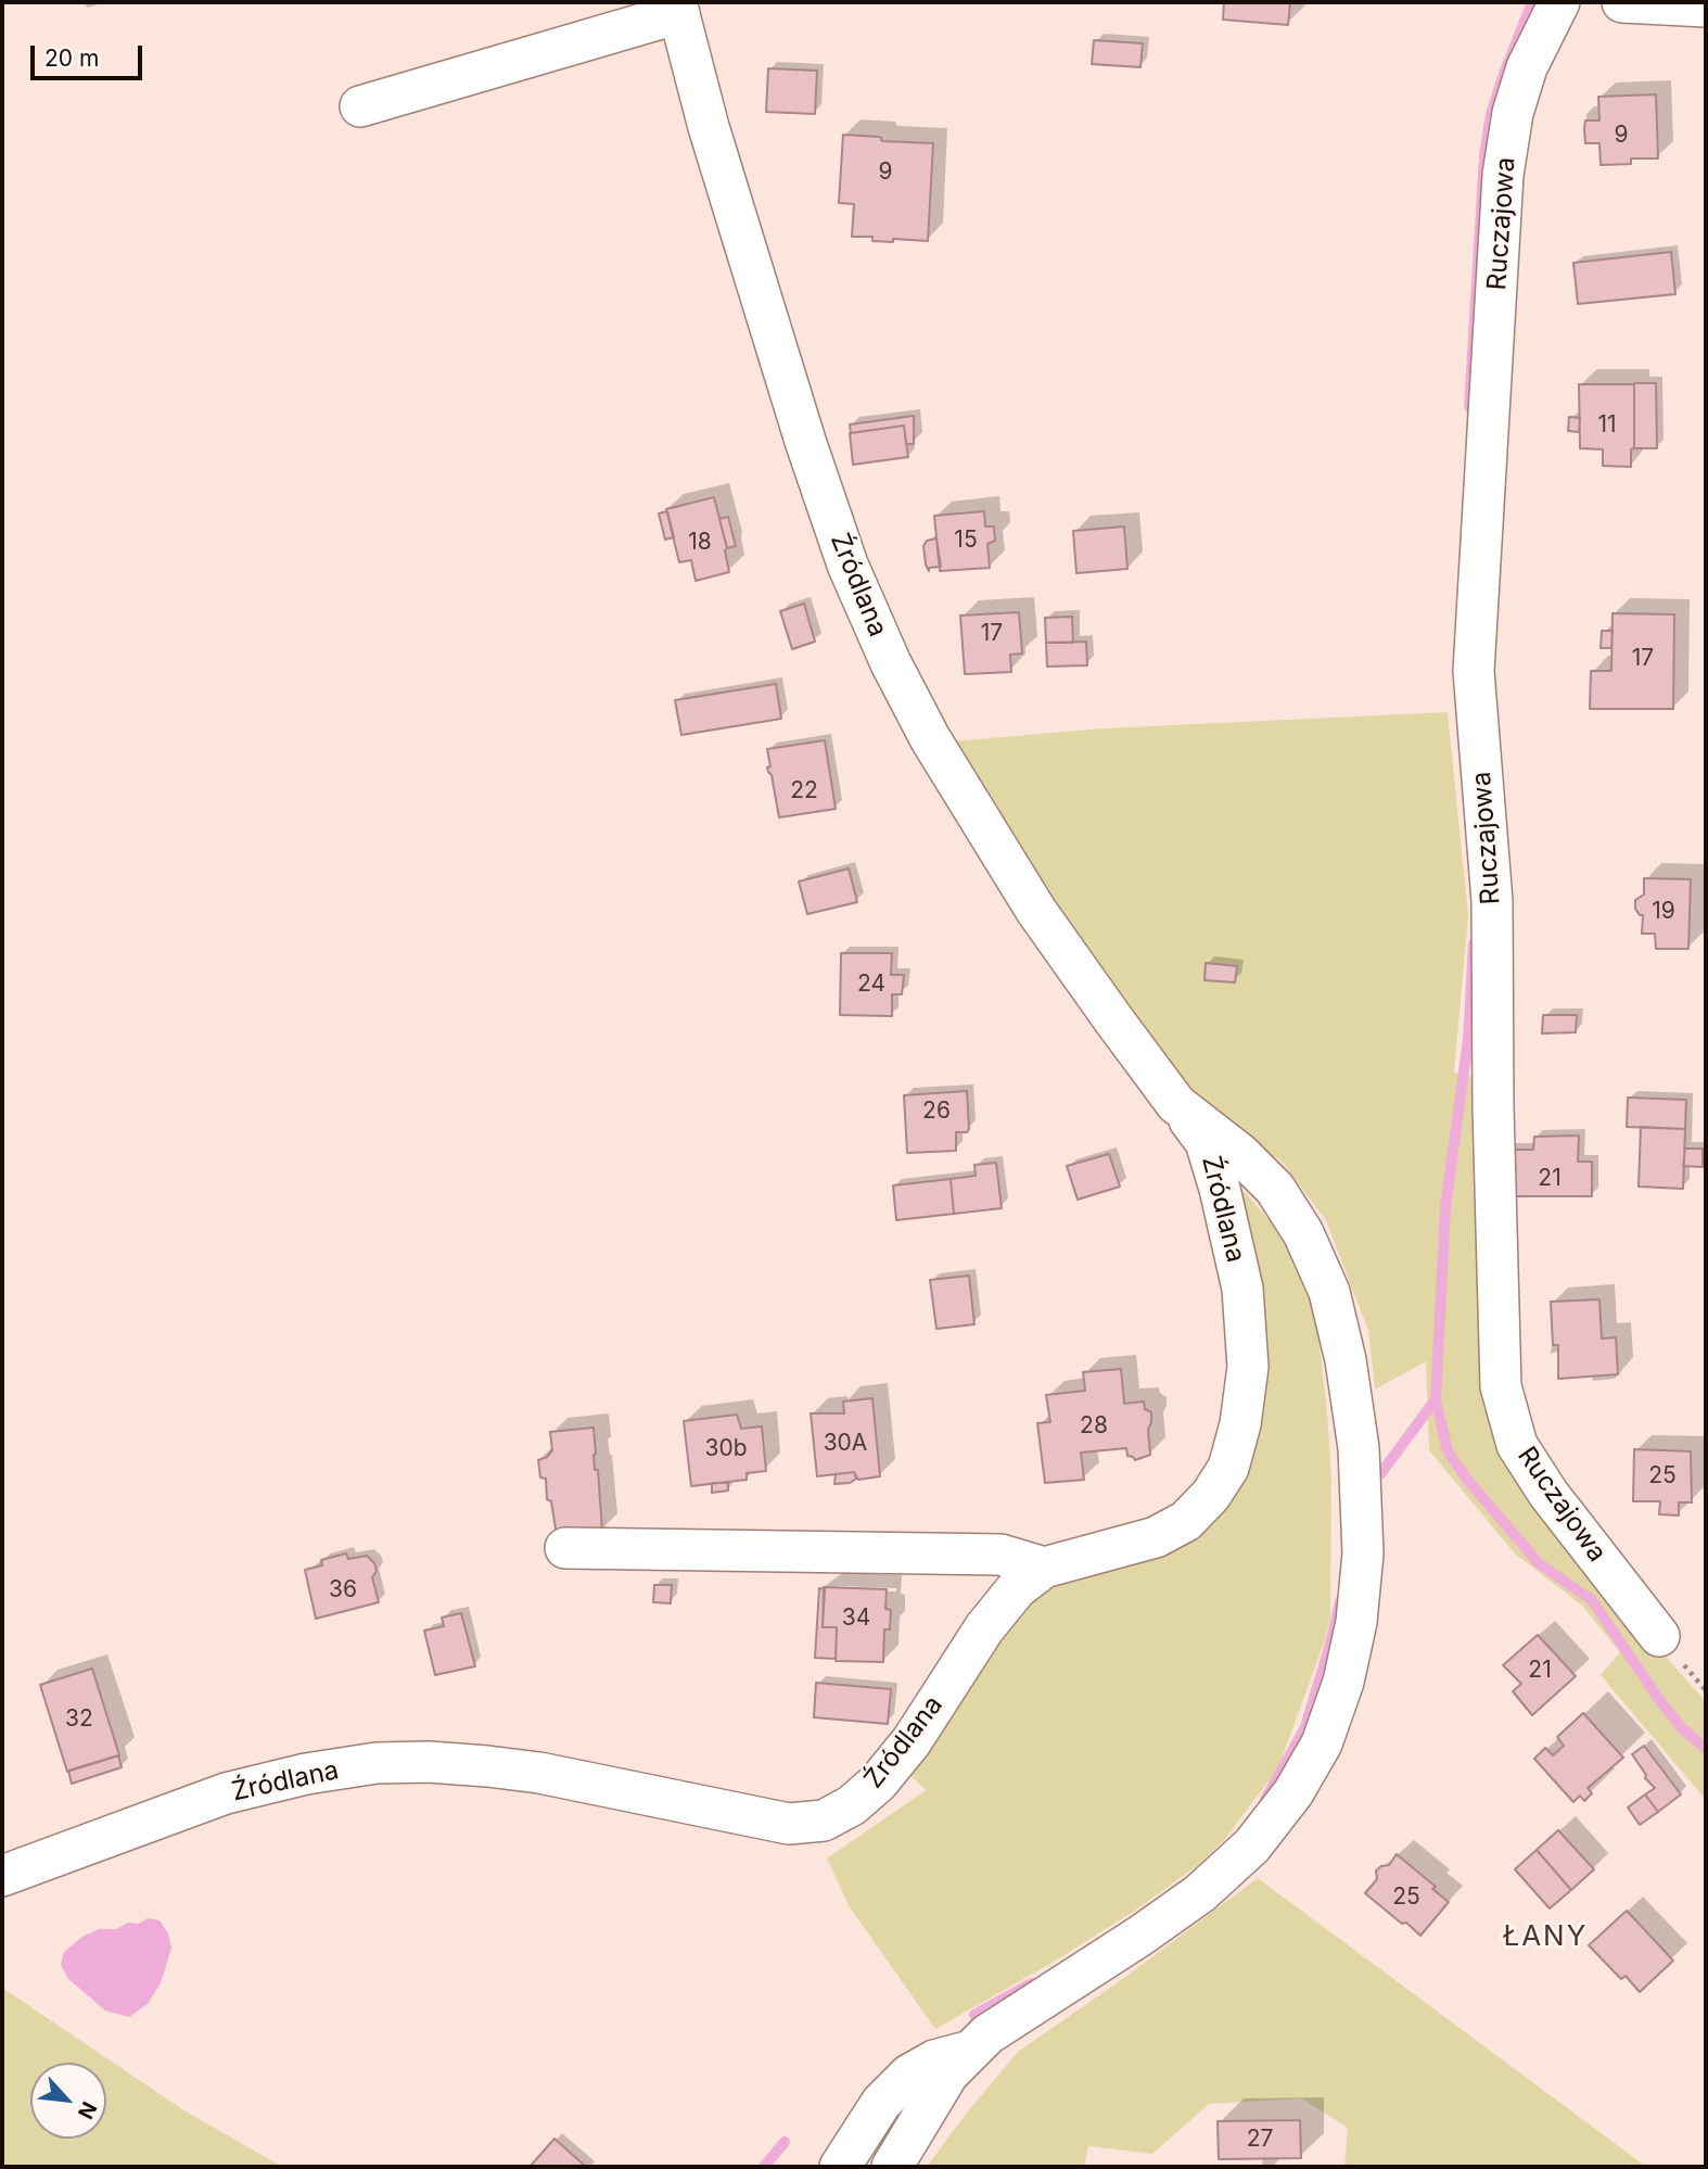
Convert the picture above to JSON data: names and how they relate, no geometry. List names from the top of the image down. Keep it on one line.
{"streets":{"street":["Ruczajowa","Źródlana"]},"districts":["ŁANY"],"house_numbers":["9","9","11","15","18","17","17","22","19","24","26","21","28","30A","30b","25","36","34","21","32","25","27"],"scale_bar":"20 m","north":"bottom right"}
